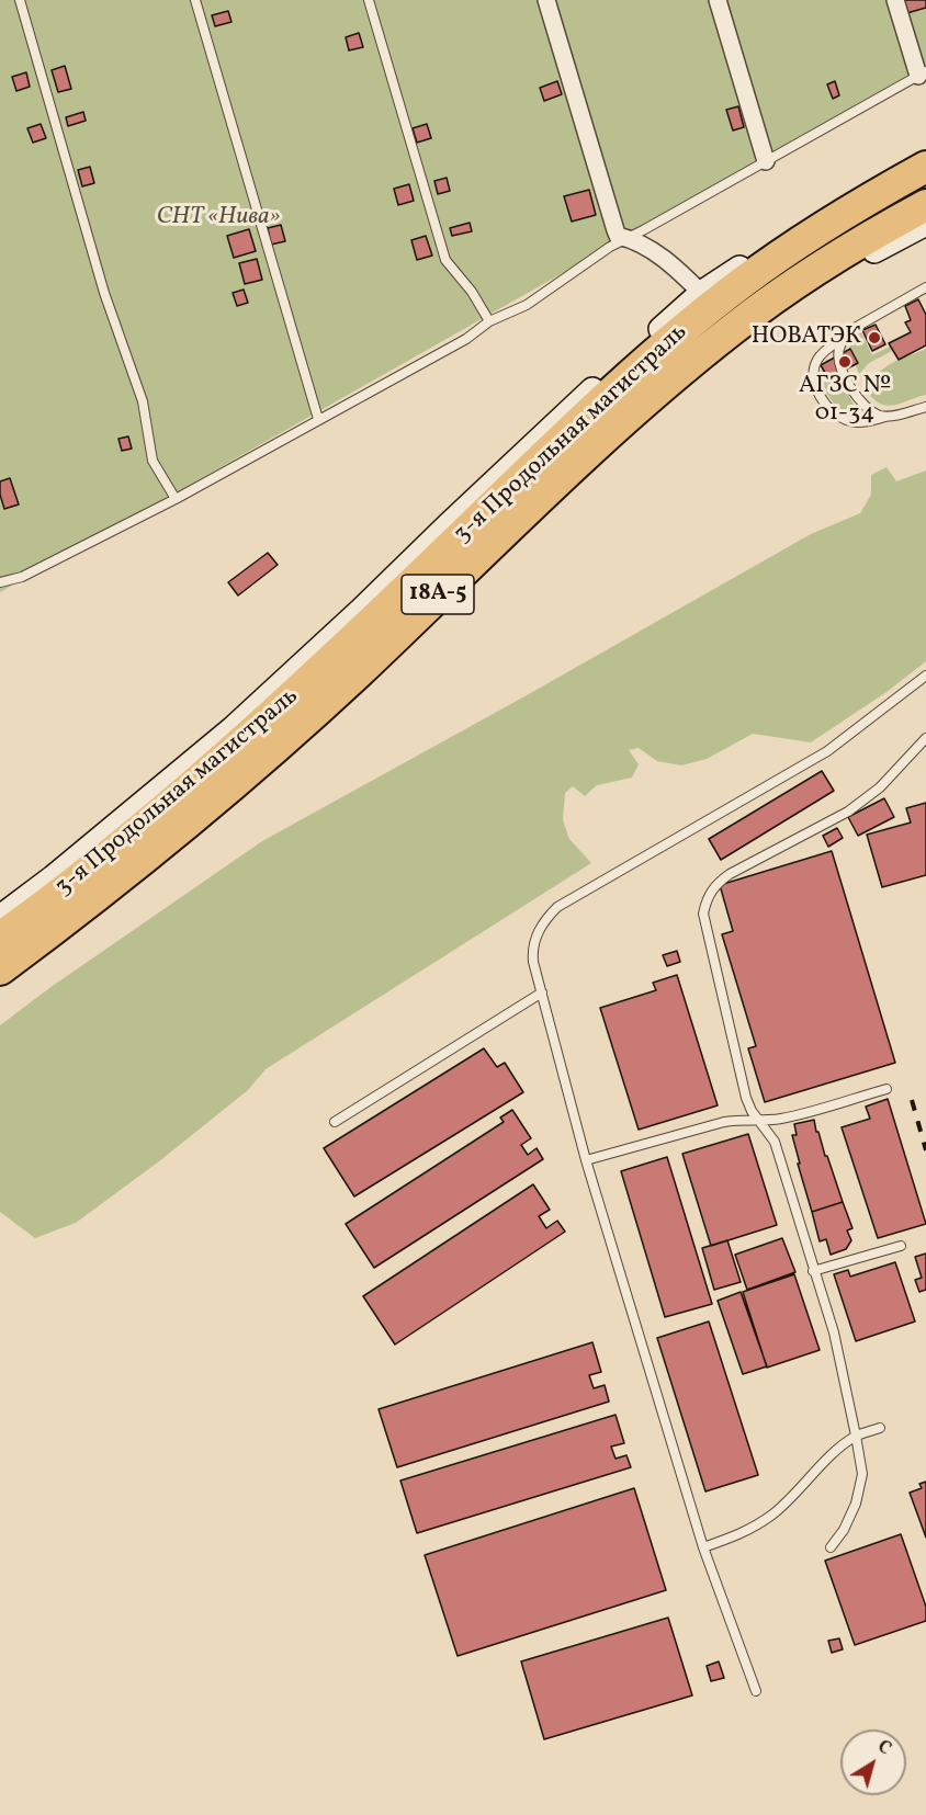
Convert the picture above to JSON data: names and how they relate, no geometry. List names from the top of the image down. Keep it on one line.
{"streets":{"highway":["3-я Продольная магистраль","18А-5"]},"parks":["СНТ «Нива»"],"places":["НОВАТЭК","АГЗС № 01-34"],"north":"top right"}
